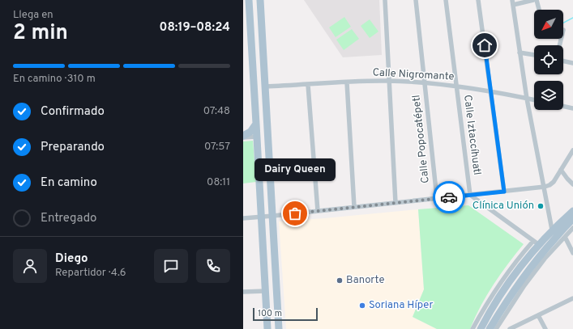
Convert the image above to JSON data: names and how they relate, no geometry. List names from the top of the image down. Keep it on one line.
{"streets":{"street":["Calle Nigromante","Calle Iztaccíhuatl","Calle Popocatépetl"]},"crossings":[["Calle Nigromante","Calle Iztaccíhuatl"],["Calle Nigromante","Calle Popocatépetl"]],"places":["Clínica Unión","Dairy Queen","Banorte","Soriana Híper"],"scale_bar":"100 m","north":"bottom left","page":{"heading":["2 min","Llega en","08:19–08:24"],"panel":["Diego","Repartidor · 4.6"],"bar":"En camino · 310 m","list":[["Confirmado","07:48"],["Preparando","07:57"],["En camino","08:11"],"Entregado"],"bubble":"Dairy Queen","scale":"100 m"}}
